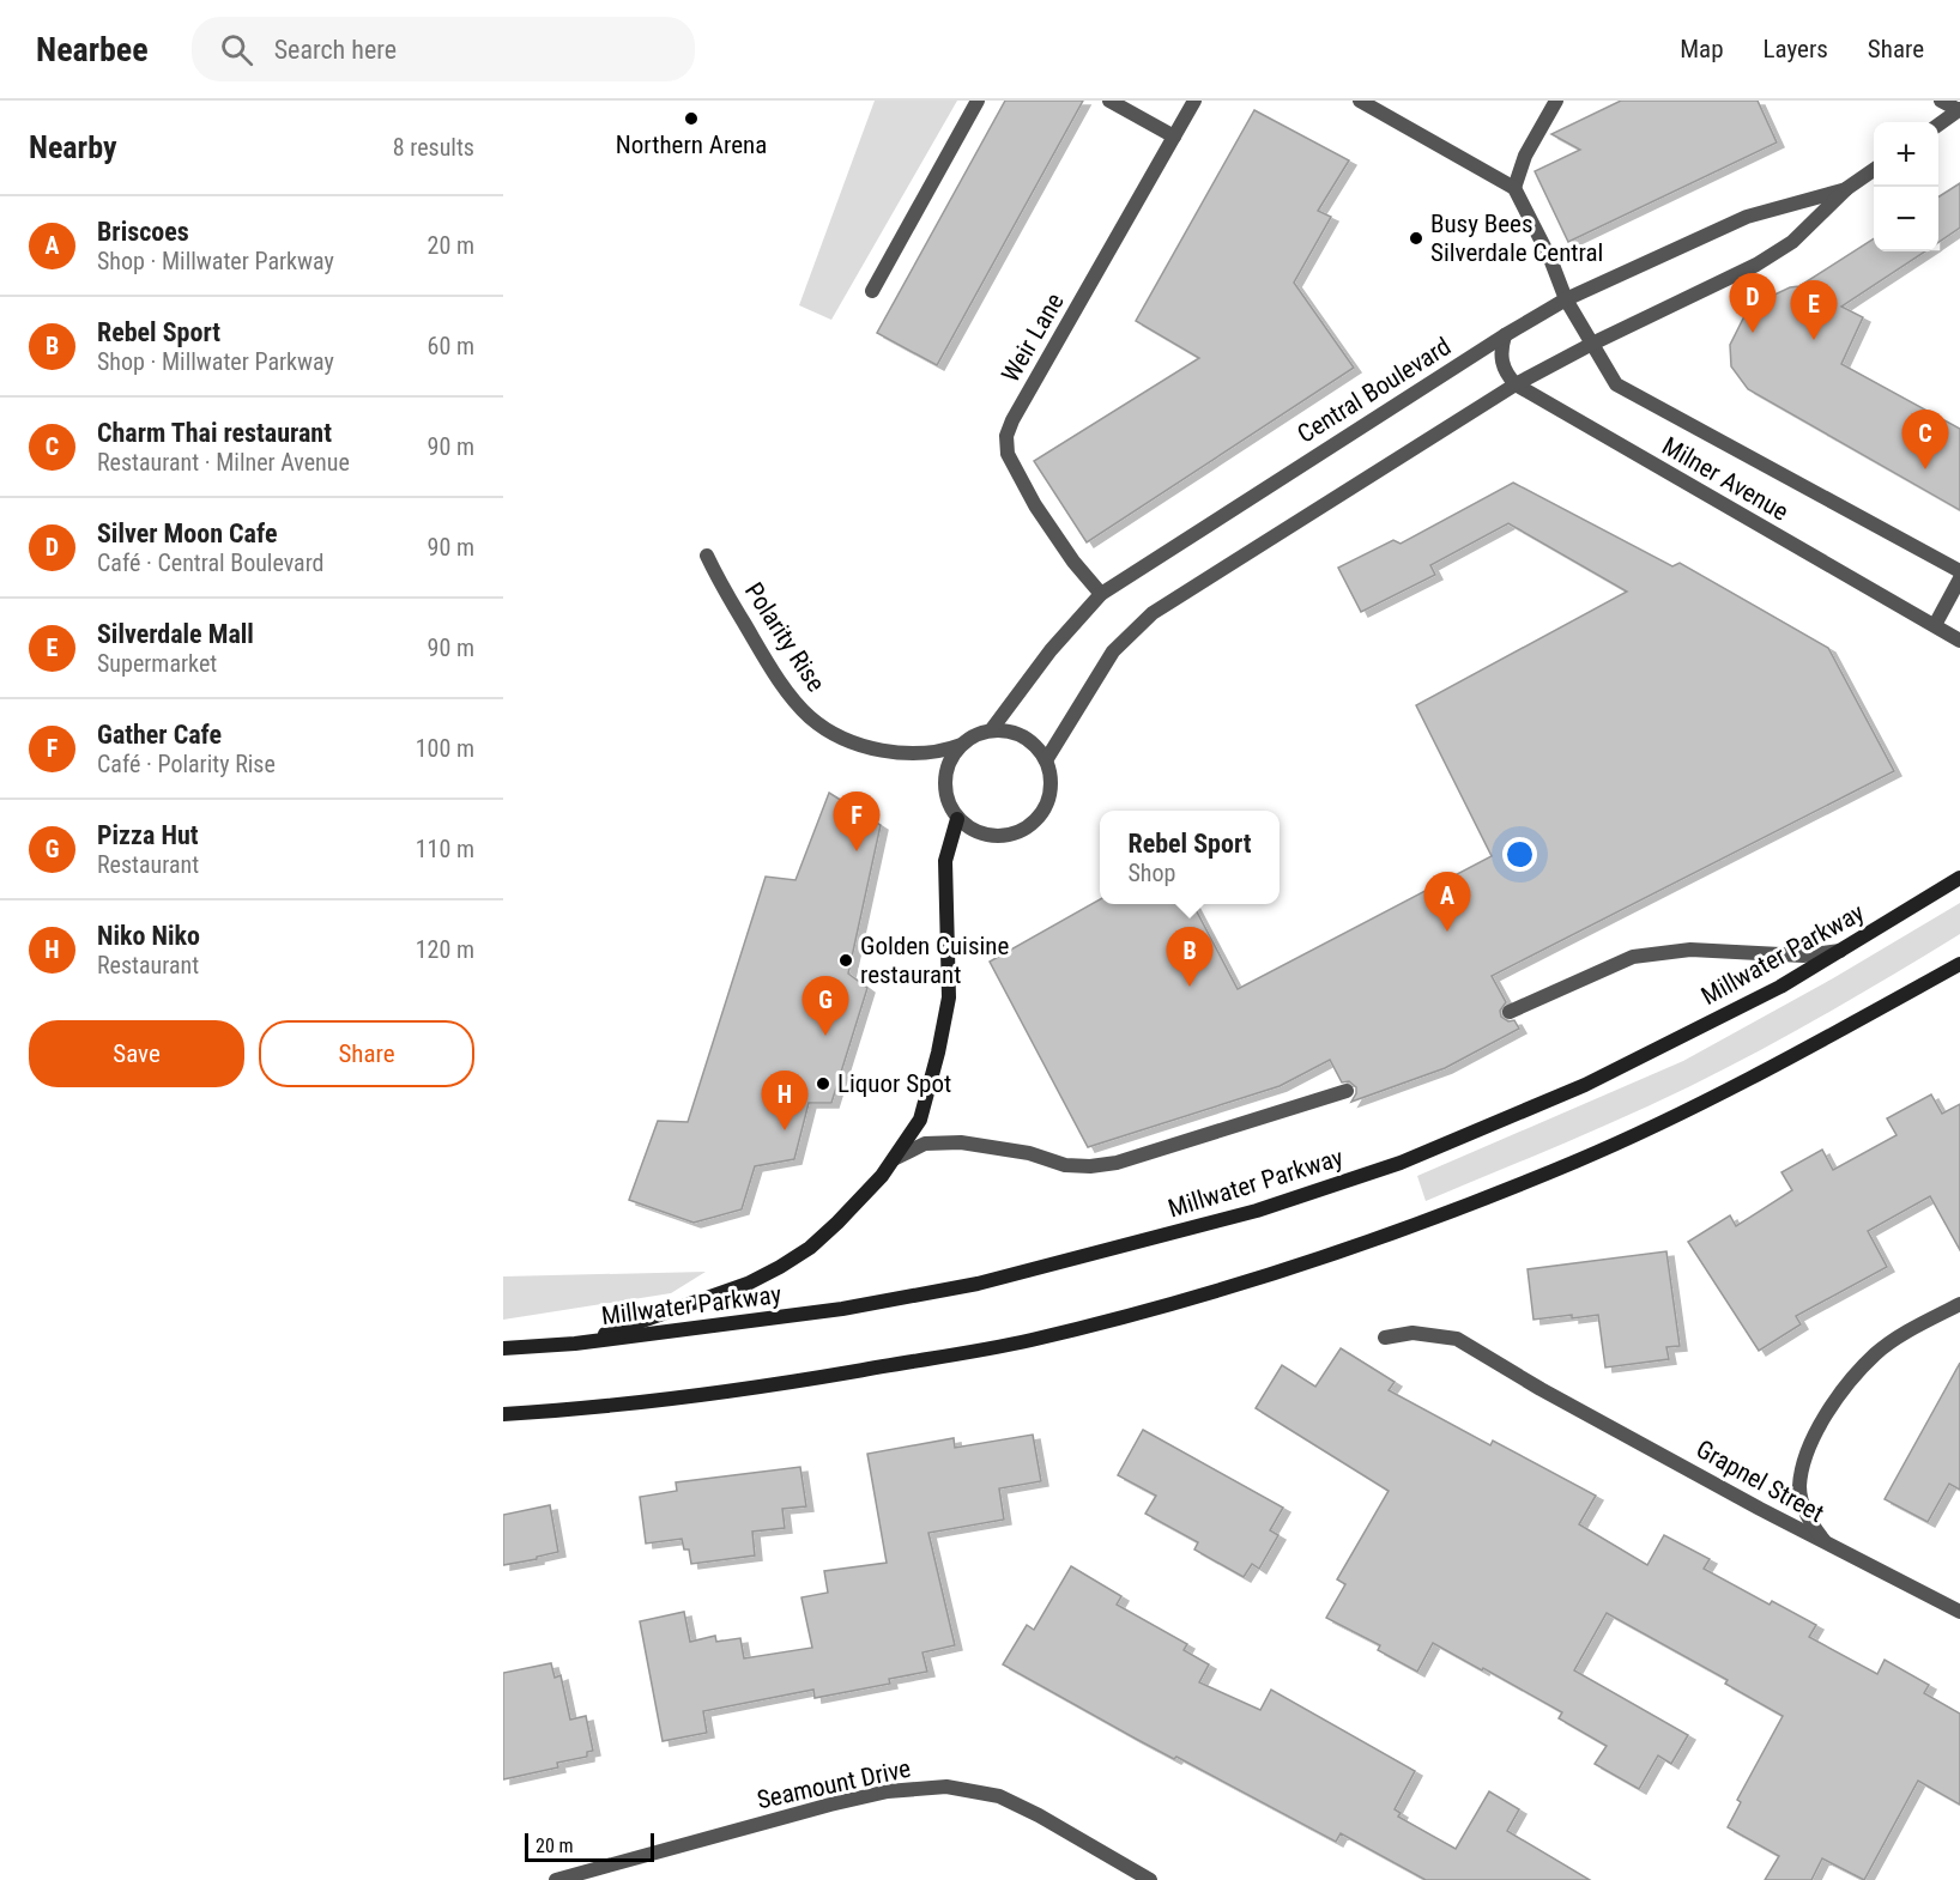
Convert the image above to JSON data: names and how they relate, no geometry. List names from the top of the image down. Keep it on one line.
{"streets":{"main road":["Millwater Parkway"],"street":["Weir Lane","Central Boulevard","Milner Avenue","Polarity Rise","Grapnel Street","Seamount Drive"]},"crossings":[["Weir Lane","Central Boulevard"],["Central Boulevard","Milner Avenue"],["Central Boulevard","Polarity Rise"]],"places":["Northern Arena","Busy Bees Silverdale Central","Golden Cuisine restaurant","Liquor Spot"],"scale_bar":"20 m","page":{"header":"Nearbee","search":"Search here","nav":["Map","Layers","Share"],"heading":["Nearby","8 results"],"map_buttons":["+","−"],"list":[{"mark":"A","name":"Briscoes","note":"Shop · Millwater Parkway","value":"20 m"},{"mark":"B","name":"Rebel Sport","note":"Shop · Millwater Parkway","value":"60 m"},{"mark":"C","name":"Charm Thai restaurant","note":"Restaurant · Milner Avenue","value":"90 m"},{"mark":"D","name":"Silver Moon Cafe","note":"Café · Central Boulevard","value":"90 m"},{"mark":"E","name":"Silverdale Mall","note":"Supermarket","value":"90 m"},{"mark":"F","name":"Gather Cafe","note":"Café · Polarity Rise","value":"100 m"},{"mark":"G","name":"Pizza Hut","note":"Restaurant","value":"110 m"},{"mark":"H","name":"Niko Niko","note":"Restaurant","value":"120 m"}],"pins":["D","E","C","F","A","B","G","H"],"popup":["Rebel Sport","Shop"],"buttons":["Save","Share"],"scale":"20 m"}}
